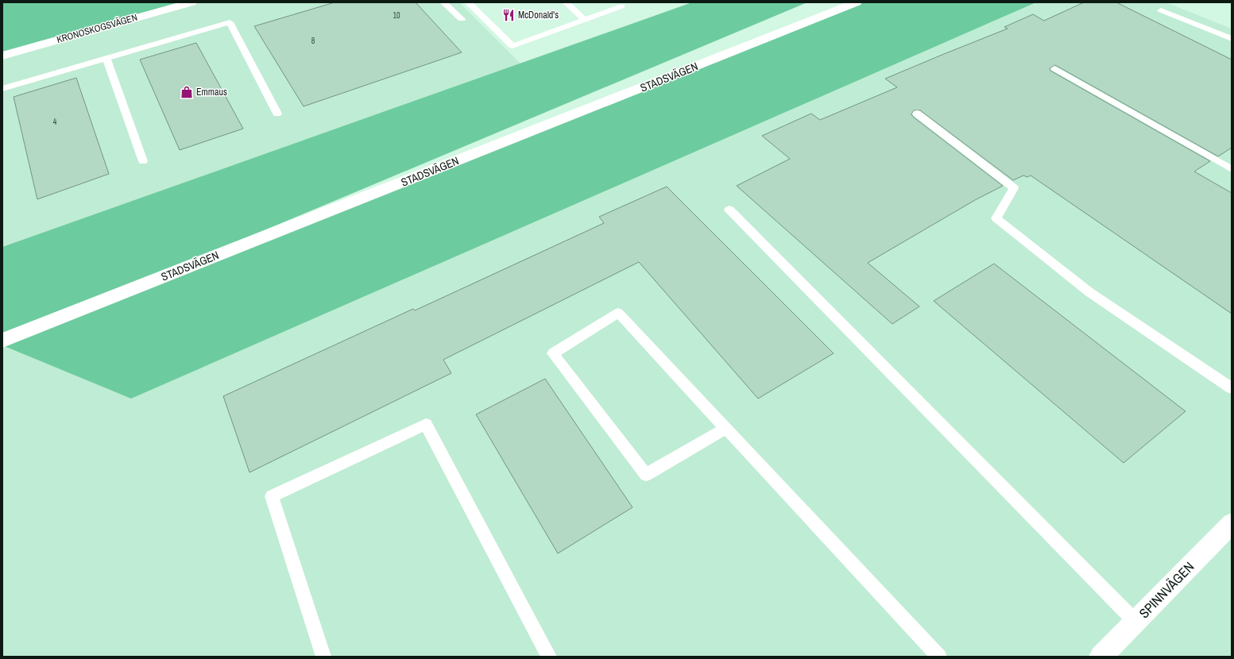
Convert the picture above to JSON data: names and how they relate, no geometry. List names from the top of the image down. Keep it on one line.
{"streets":{"main road":["KRONOSKOGSVÄGEN","STADSVÄGEN","SPINNVÄGEN"]},"places":{"restaurant":["McDonald's"],"shop":["Emmaus"]},"house_numbers":["10","8","4"]}
